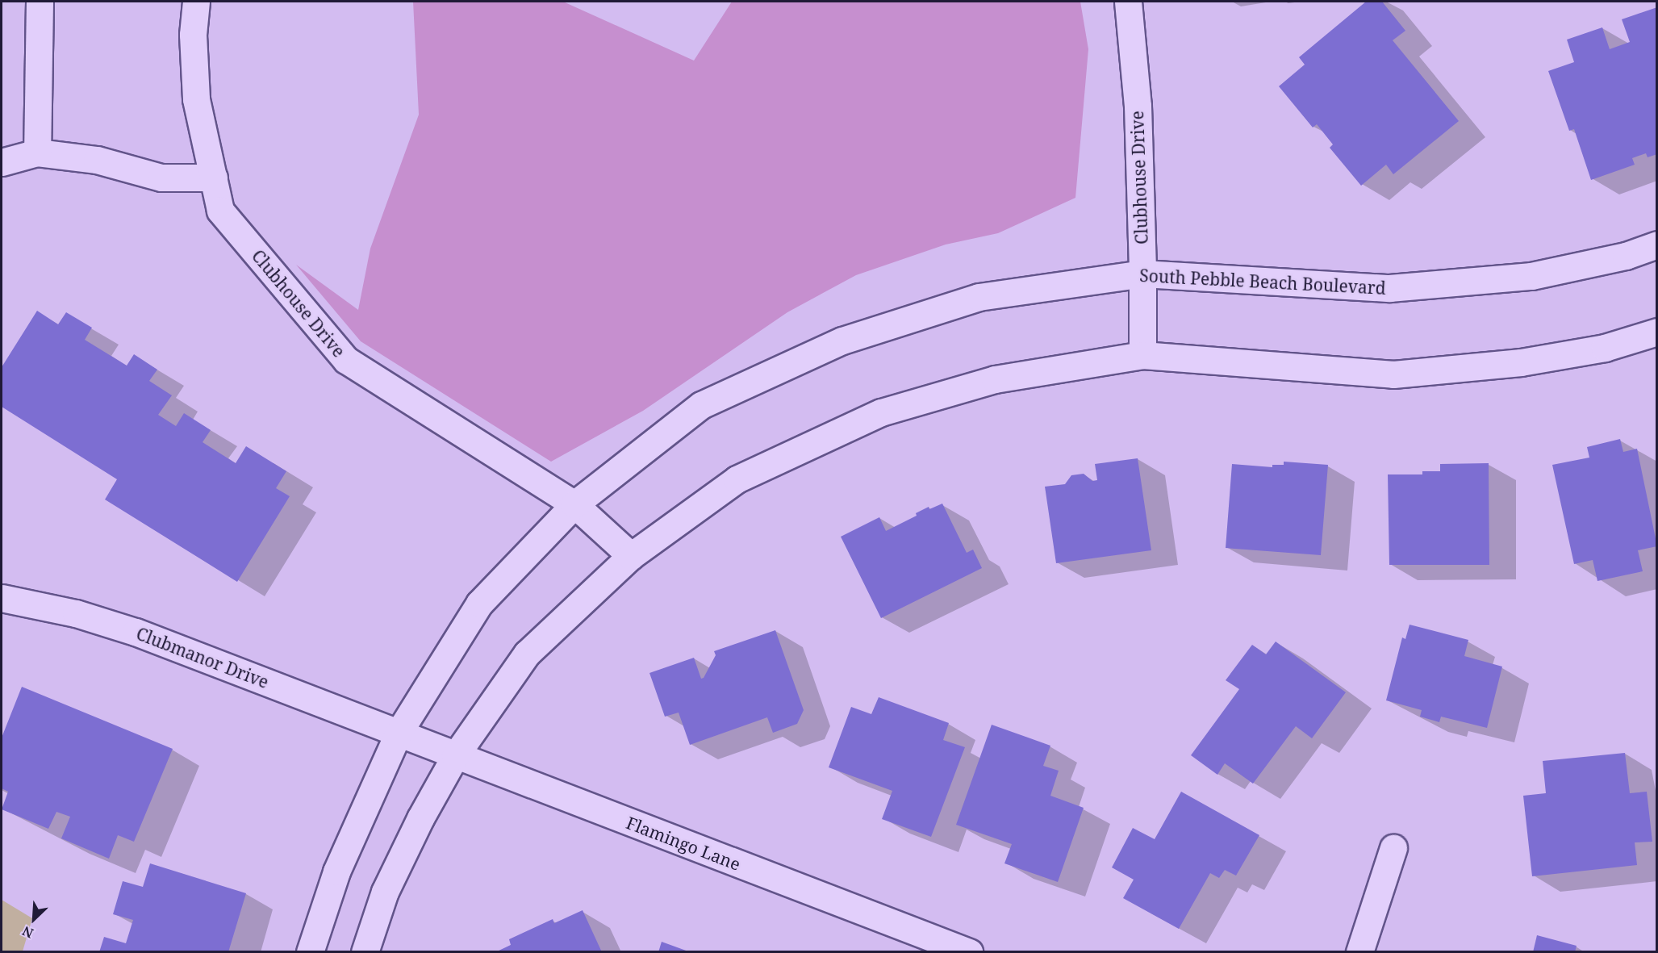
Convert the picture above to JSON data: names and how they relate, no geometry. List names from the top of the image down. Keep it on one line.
{"streets":{"street":["Clubhouse Drive","South Pebble Beach Boulevard","Clubmanor Drive","Flamingo Lane"]},"crossings":[["Clubhouse Drive","South Pebble Beach Boulevard"],["South Pebble Beach Boulevard","Clubmanor Drive"],["South Pebble Beach Boulevard","Flamingo Lane"],["Clubmanor Drive","Flamingo Lane"]],"north":"bottom left"}
